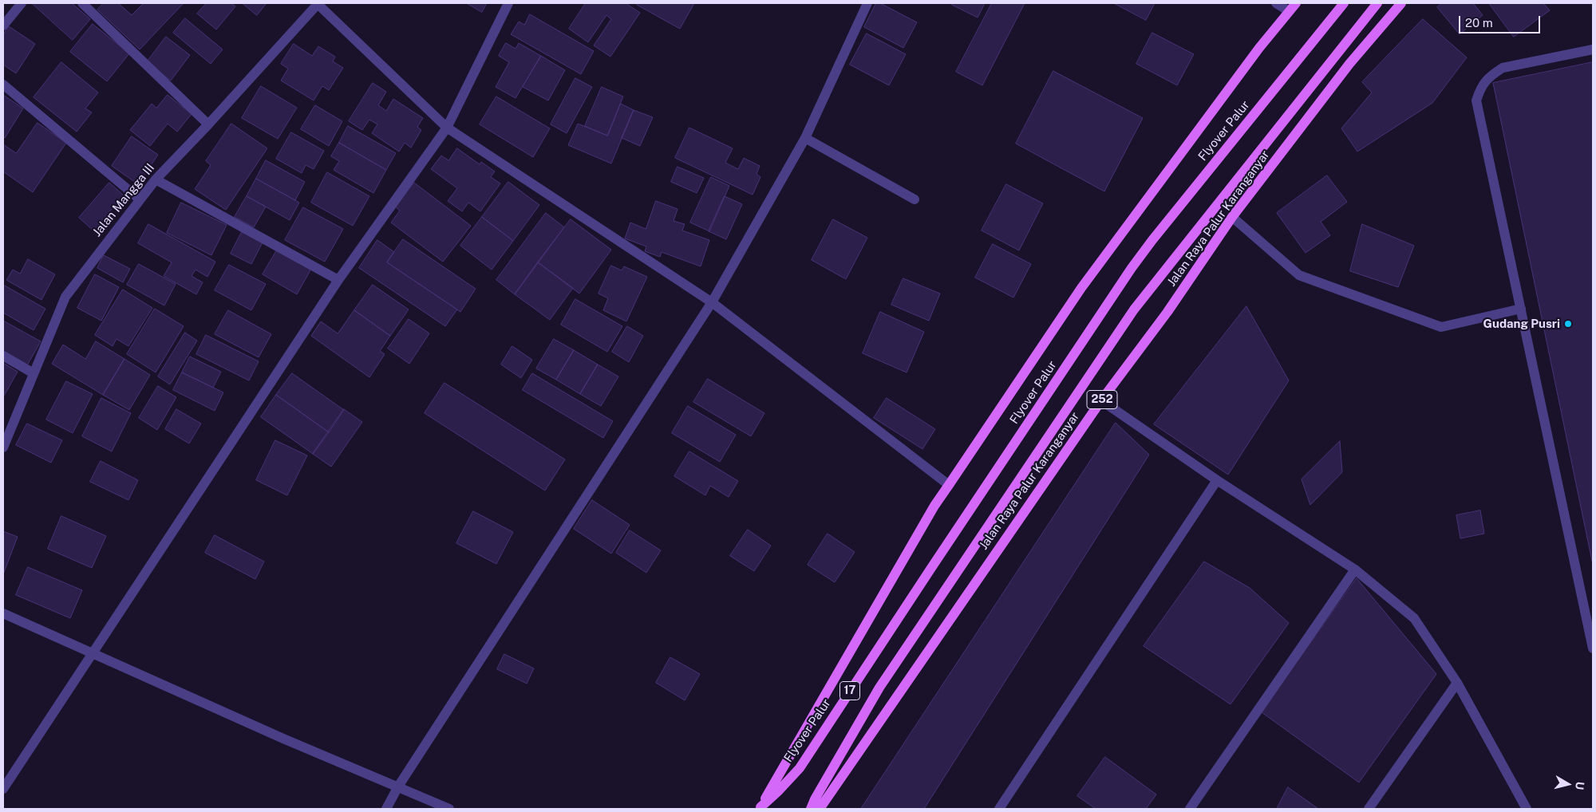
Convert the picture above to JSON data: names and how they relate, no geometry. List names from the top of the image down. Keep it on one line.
{"streets":{"main road":["Flyover Palur","Jalan Raya Palur Karanganyar","252","17"],"street":["Jalan Mangga III"]},"crossings":[["252","17"]],"places":["Gudang Pusri"],"scale_bar":"20 m","north":"right"}
